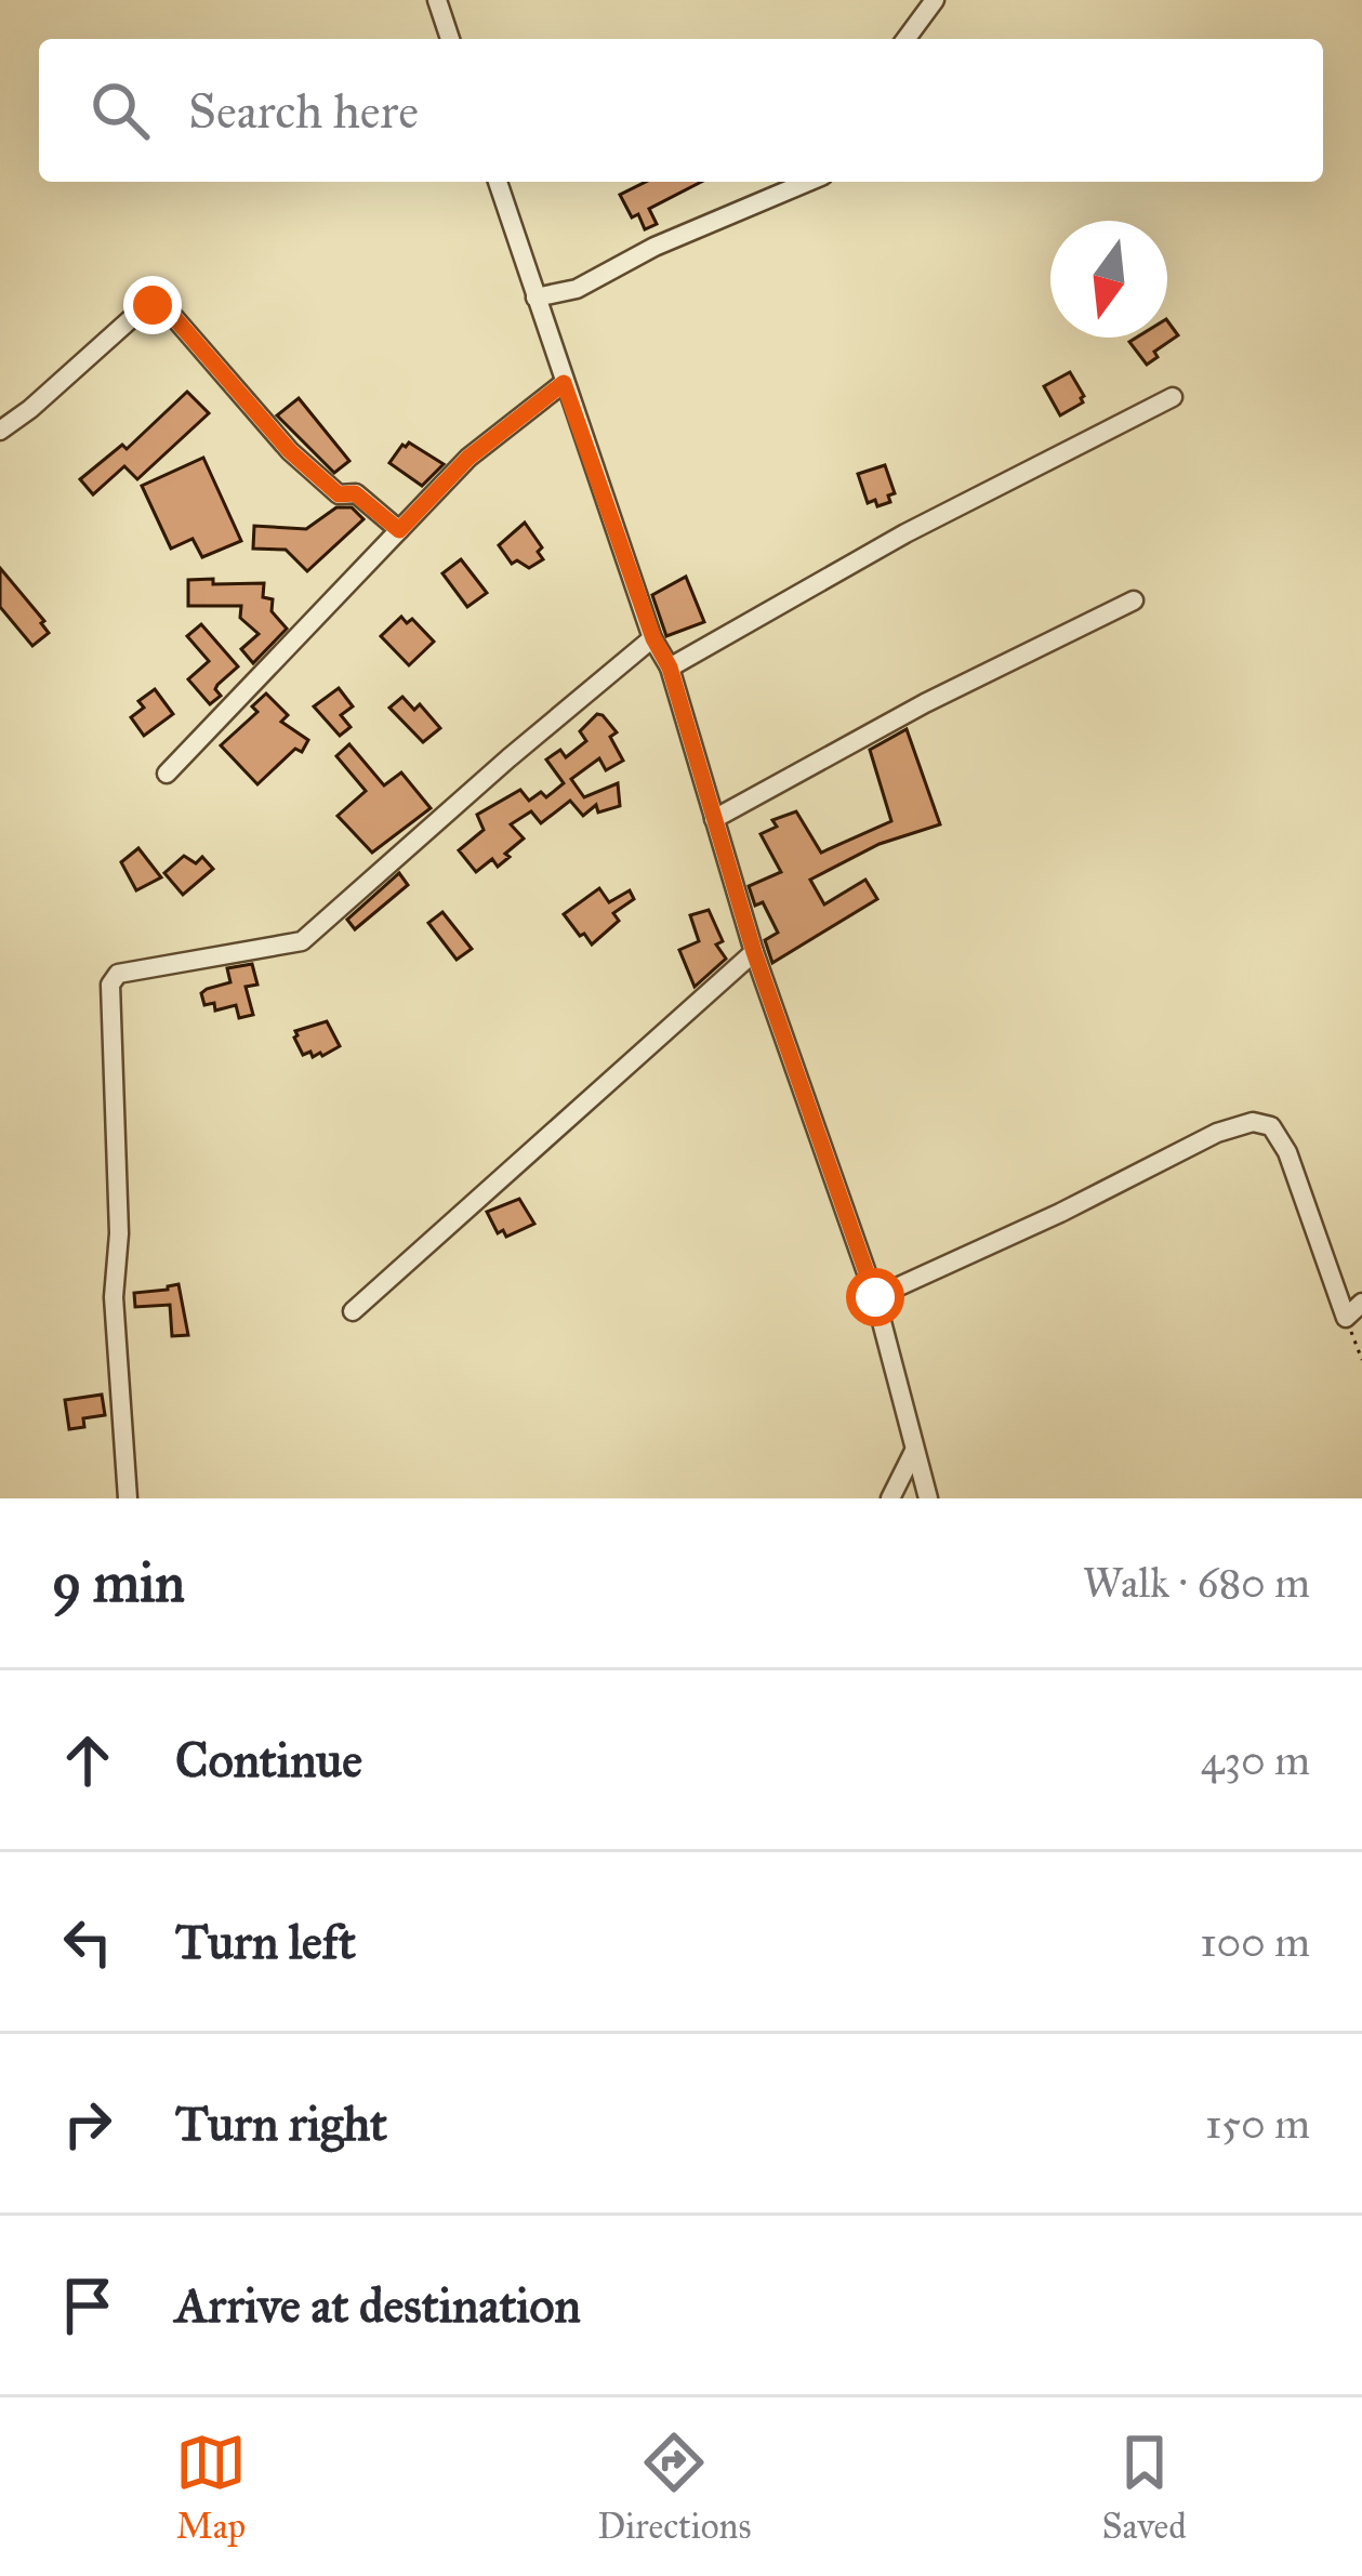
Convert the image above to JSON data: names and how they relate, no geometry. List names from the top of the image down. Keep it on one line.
{"north":"bottom","page":{"search":"Search here","heading":["9 min","Walk · 680 m"],"list":[["Continue","430 m"],["Turn left","100 m"],["Turn right","150 m"],"Arrive at destination"],"nav":["Map","Directions","Saved"]}}
